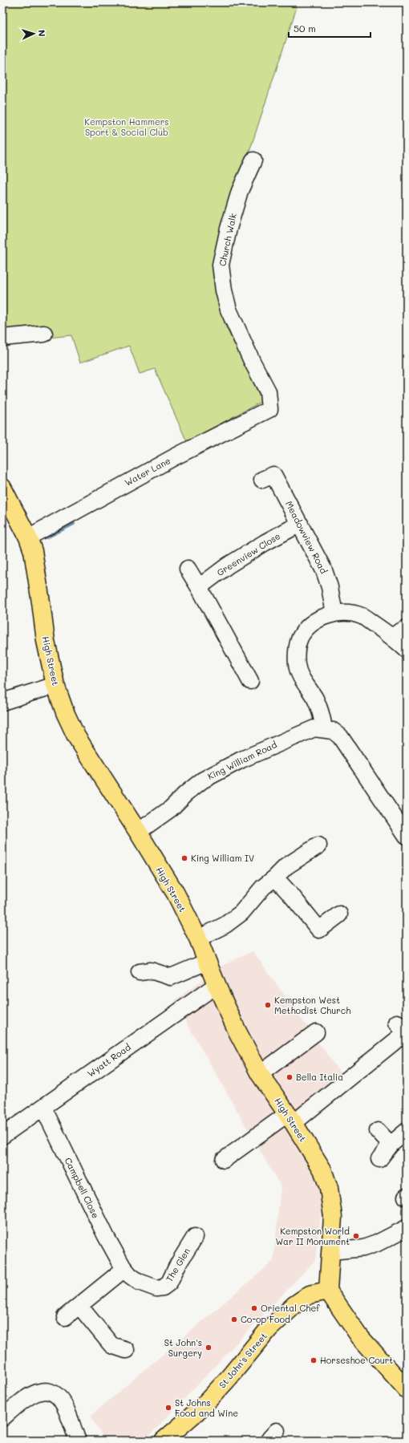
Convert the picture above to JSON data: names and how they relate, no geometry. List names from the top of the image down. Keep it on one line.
{"streets":{"main road":["High Street","St John's Street"],"street":["Church Walk","Water Lane","Meadowview Road","Greenview Close","King William Road","Wyatt Road","Campbell Close","The Glen"]},"crossings":[["Church Walk","Water Lane"],["Water Lane","High Street"],["Meadowview Road","Greenview Close"],["High Street","King William Road"],["High Street","Wyatt Road"],["High Street","St John's Street"],["Wyatt Road","Campbell Close"],["Campbell Close","The Glen"]],"parks":["Kempston Hammers Sport & Social Club"],"places":["King William IV","Kempston West Methodist Church","Bella Italia","Kempston World War II Monument","Oriental Chef","Co-op Food","St John's Surgery","Horseshoe Court","St Johns Food and Wine"],"scale_bar":"50 m","north":"right"}
